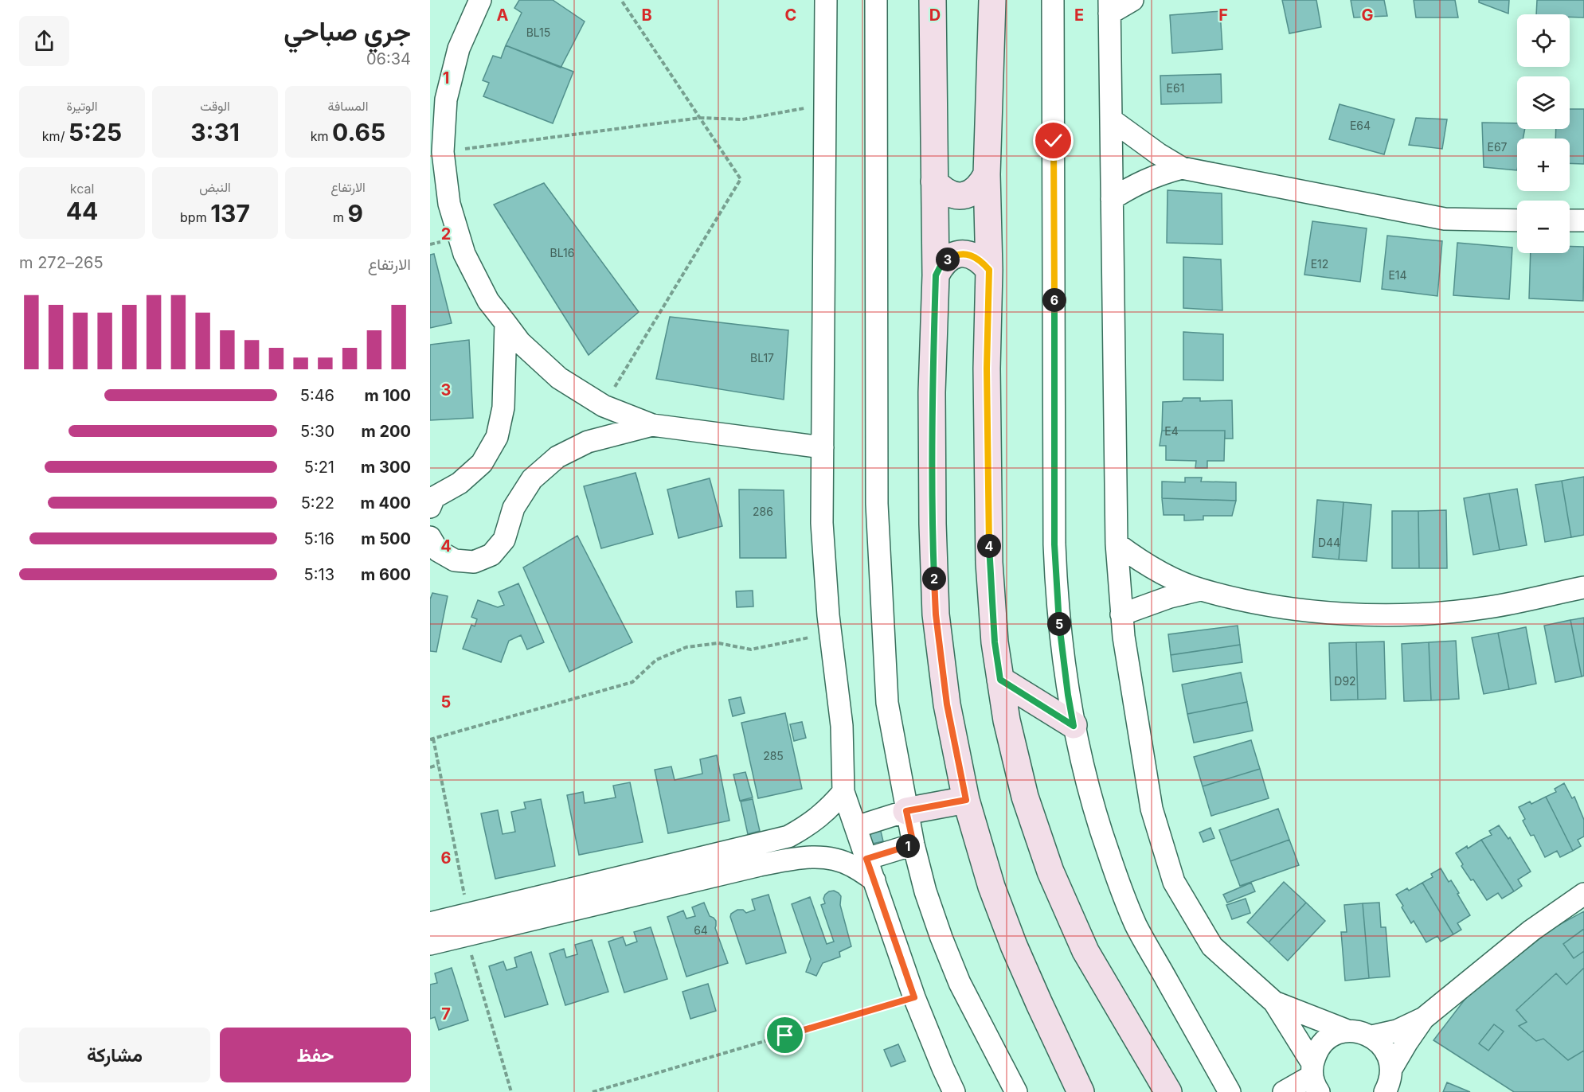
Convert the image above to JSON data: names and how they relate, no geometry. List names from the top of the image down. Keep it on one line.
{"house_numbers":["BL15","E61","E64","E67","BL16","E12","E14","BL17","E4","286","D44","D92","285","64"],"page":{"heading":["جري صباحي","06:34"],"map_buttons":["+","−"],"stats":[["المسافة","0.65 km"],["الوقت","3:31"],["الوتيرة","5:25 /km"],["الارتفاع","9 m"],["النبض","137 bpm"],["kcal","44"]],"chart":["الارتفاع","265–272 m"],"pins":["3","6","4","2","5","1"],"list":[{"name":"100 m","note":"5:46"},{"name":"200 m","note":"5:30"},{"name":"300 m","note":"5:21"},{"name":"400 m","note":"5:22"},{"name":"500 m","note":"5:16"},{"name":"600 m","note":"5:13"}],"buttons":["حفظ","مشاركة"]},"grid":{"columns":["A","B","C","D","E","F","G"],"rows":["1","2","3","4","5","6","7"]}}
